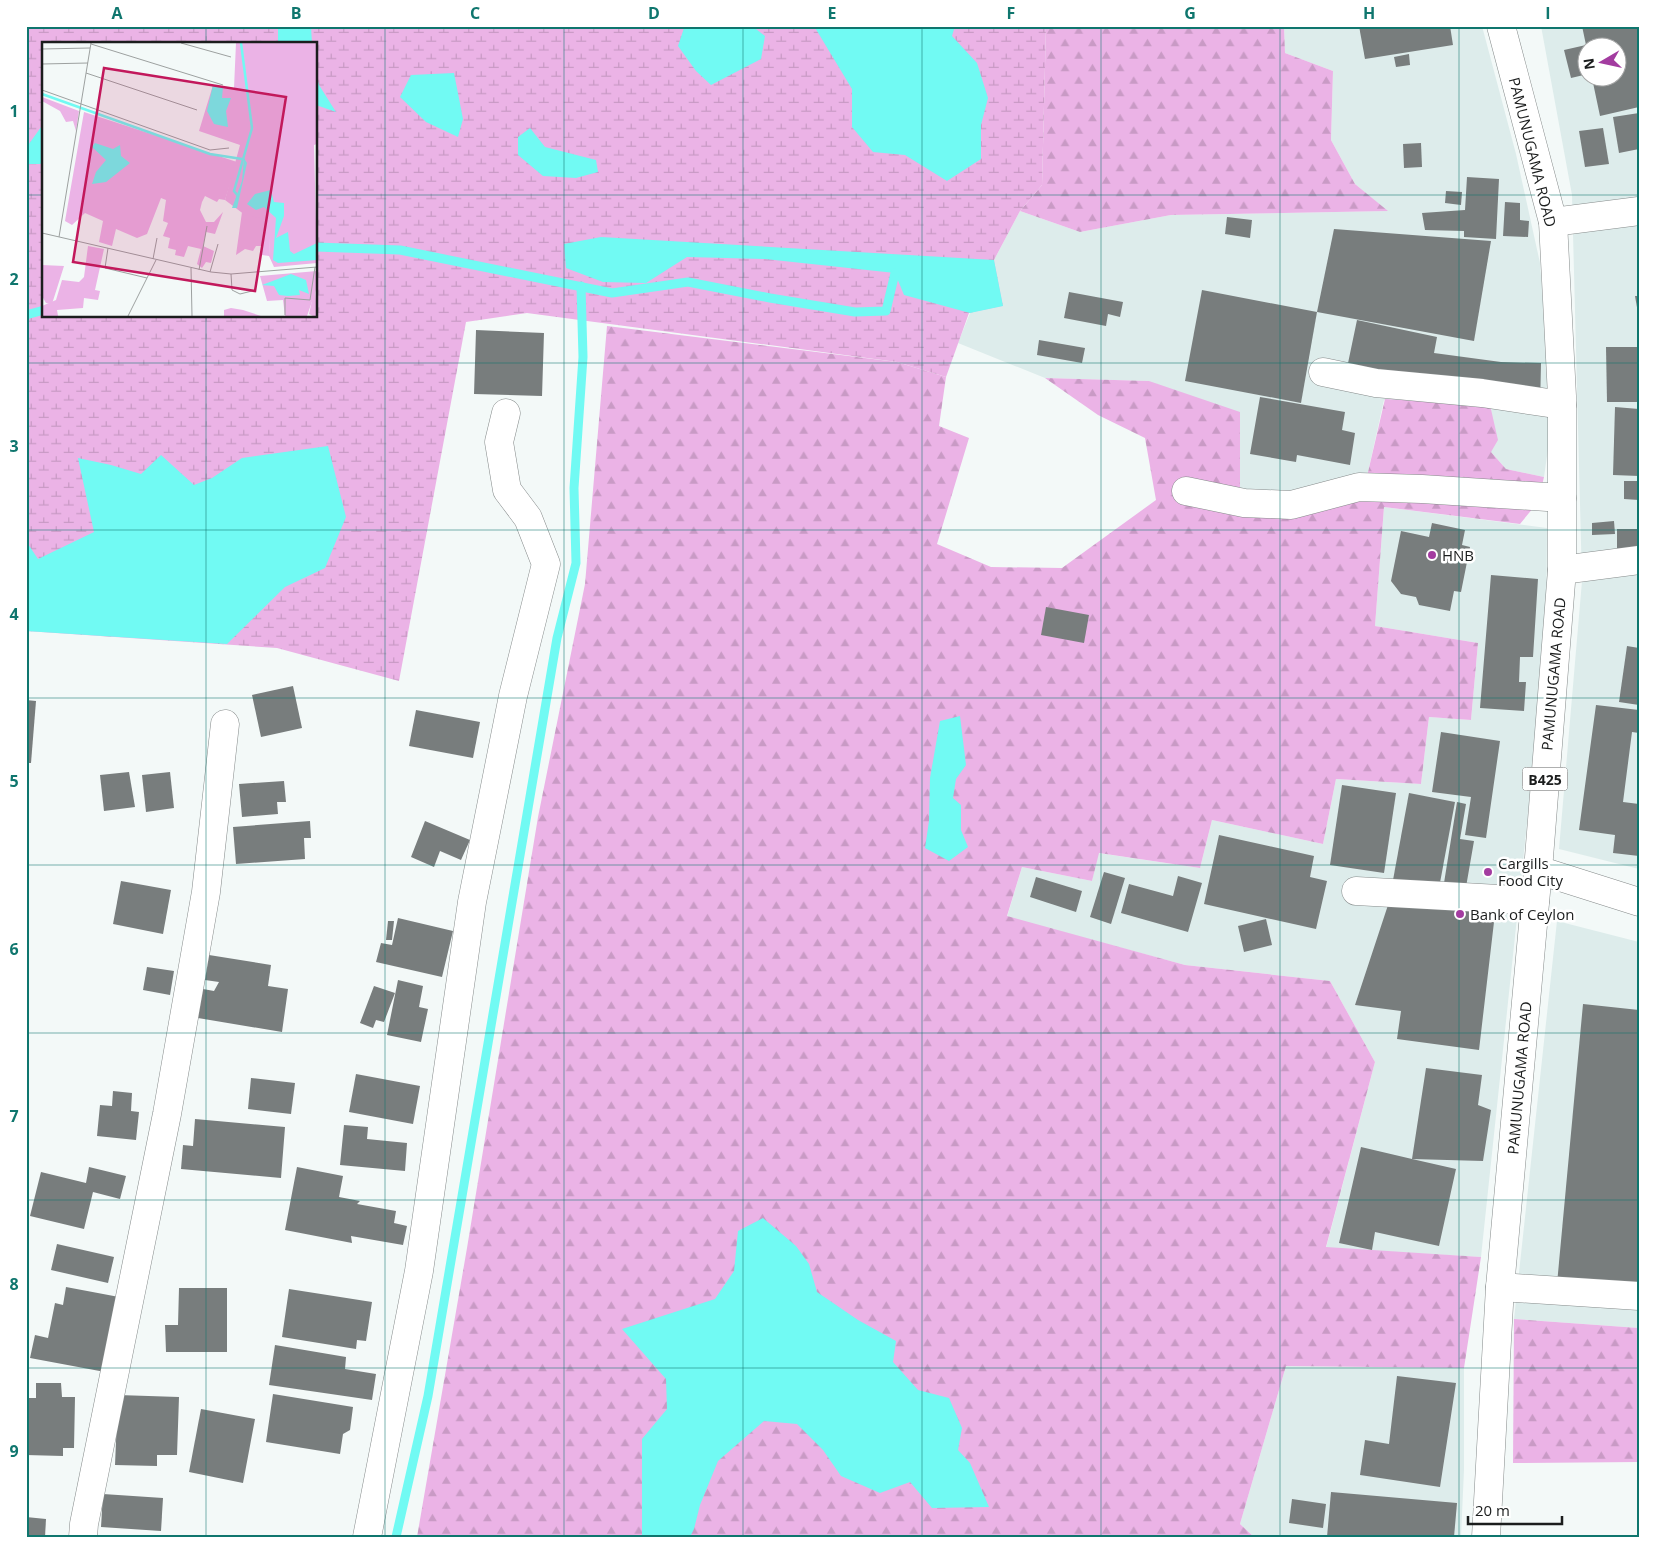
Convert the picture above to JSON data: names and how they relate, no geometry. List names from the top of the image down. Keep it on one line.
{"streets":{"street":["PAMUNUGAMA ROAD","B425"]},"places":["HNB","Cargills Food City","Bank of Ceylon"],"scale_bar":"20 m","north":"left","grid":{"columns":["A","B","C","D","E","F","G","H","I"],"rows":["1","2","3","4","5","6","7","8","9"]}}
